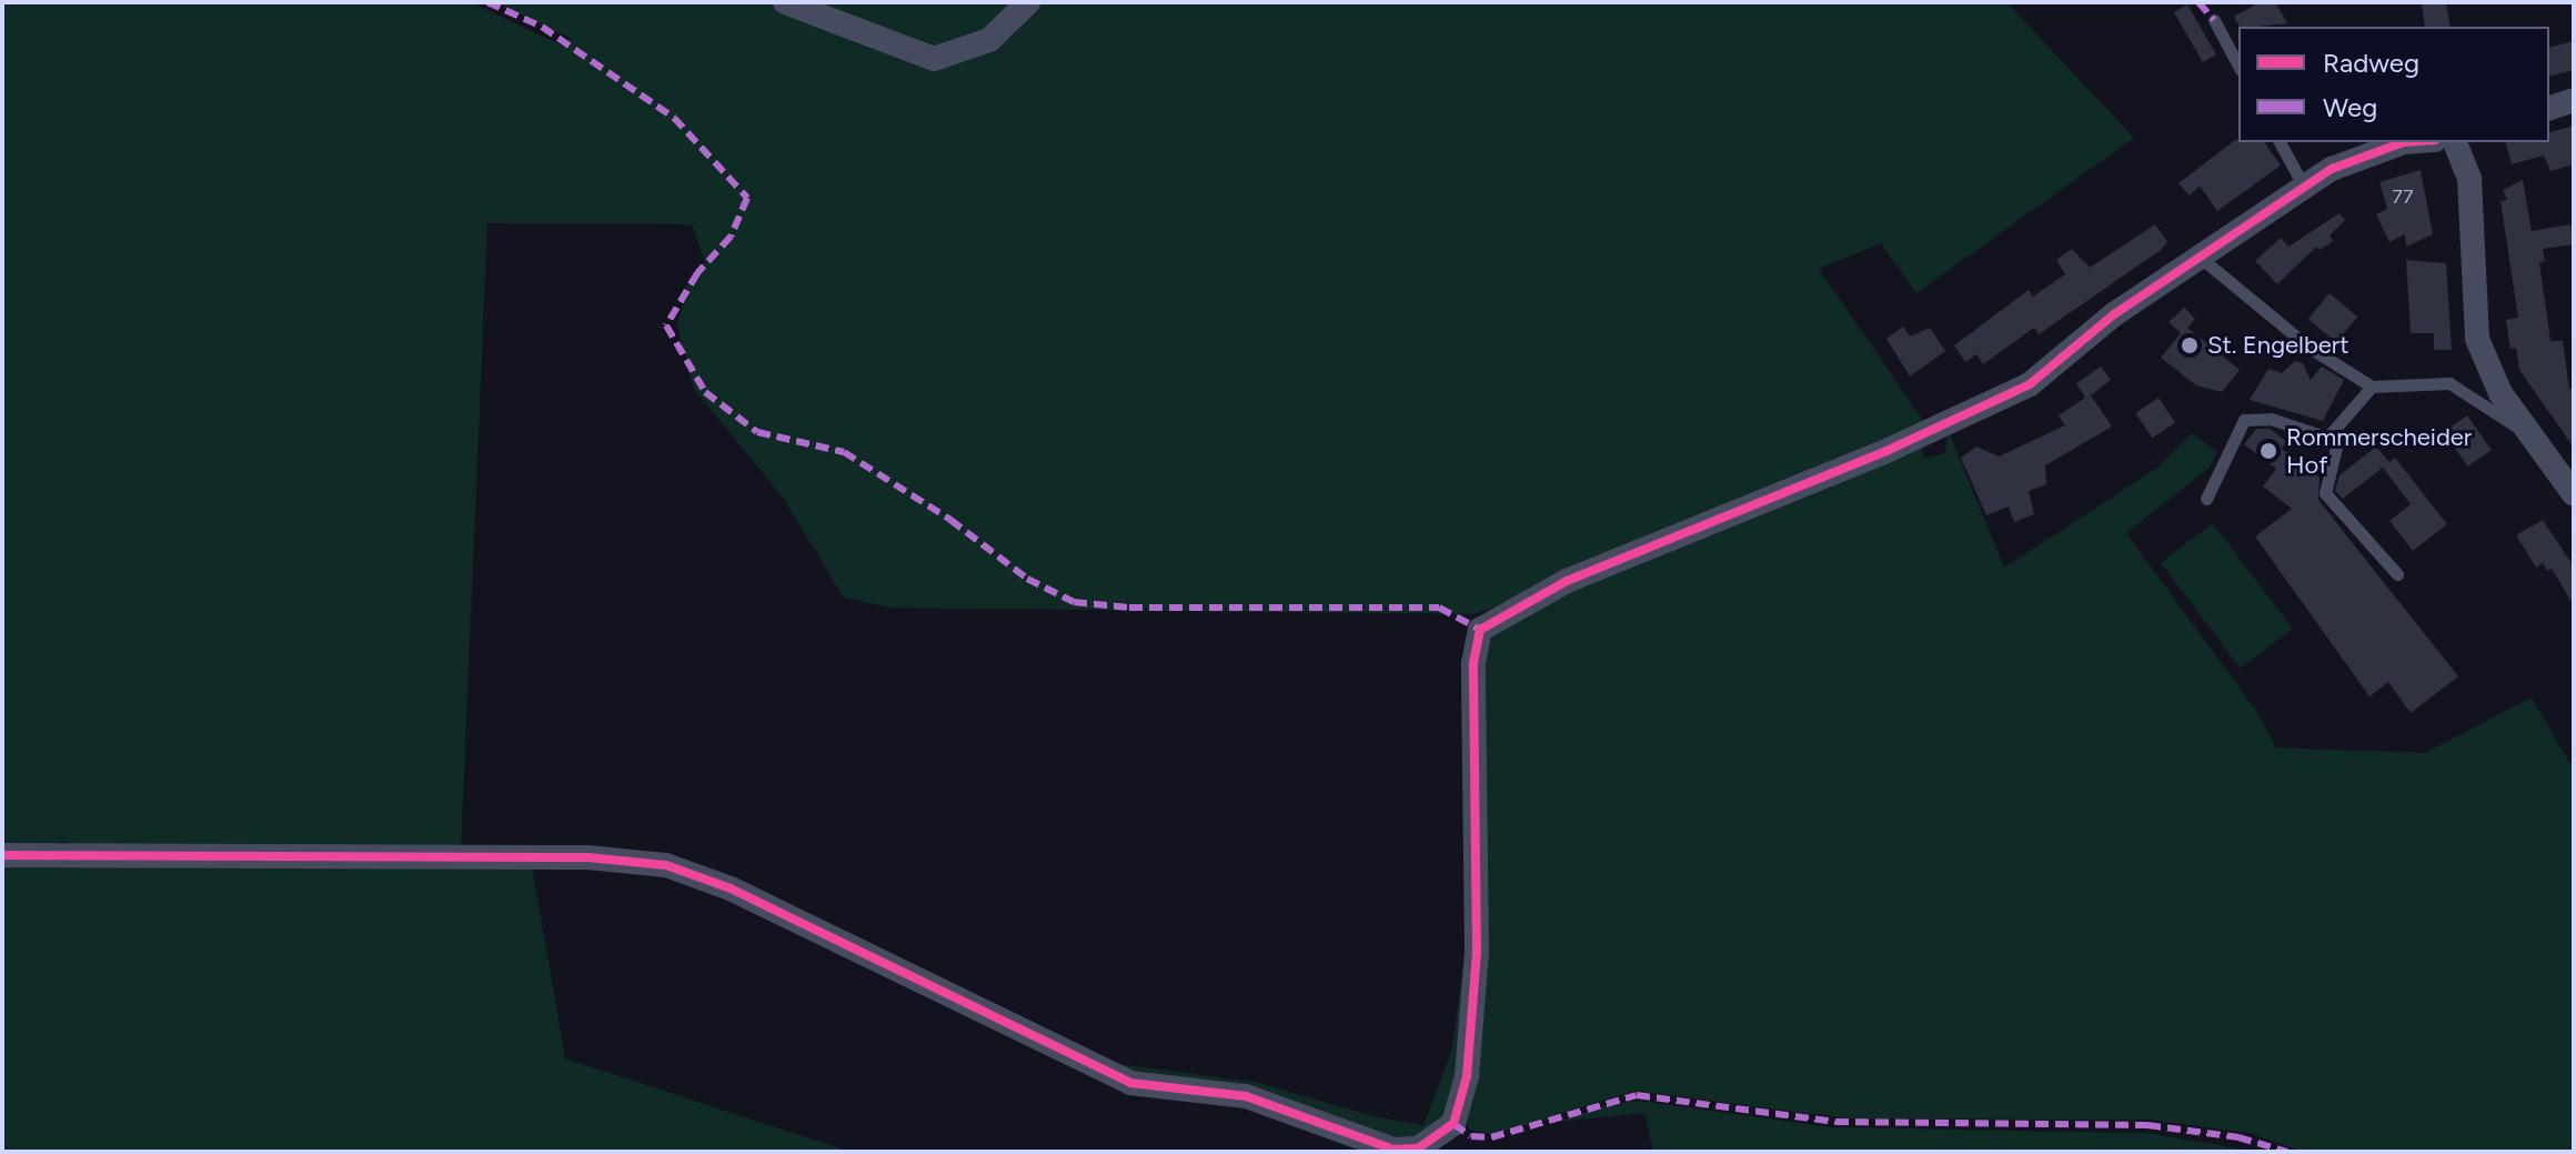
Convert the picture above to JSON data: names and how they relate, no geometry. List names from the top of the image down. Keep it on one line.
{"places":["St. Engelbert","Rommerscheider Hof"],"house_numbers":["77"],"legend":["Radweg","Weg"]}
